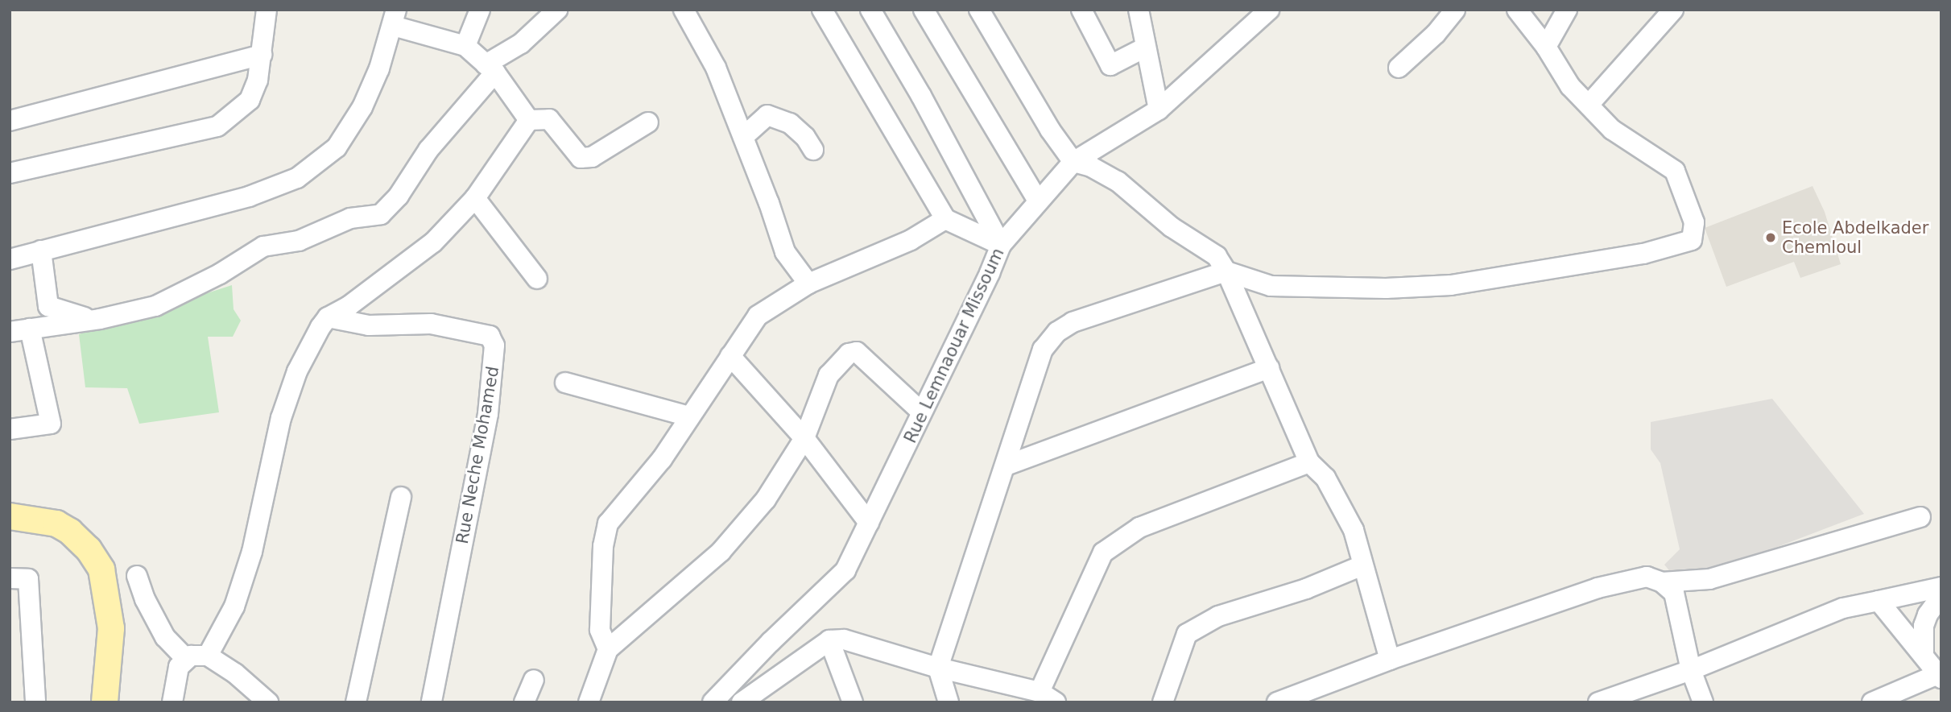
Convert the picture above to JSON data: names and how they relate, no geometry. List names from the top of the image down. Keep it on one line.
{"streets":{"street":["Rue Lemnaouar Missoum","Rue Neche Mohamed"]},"places":["Ecole Abdelkader Chemloul"]}
